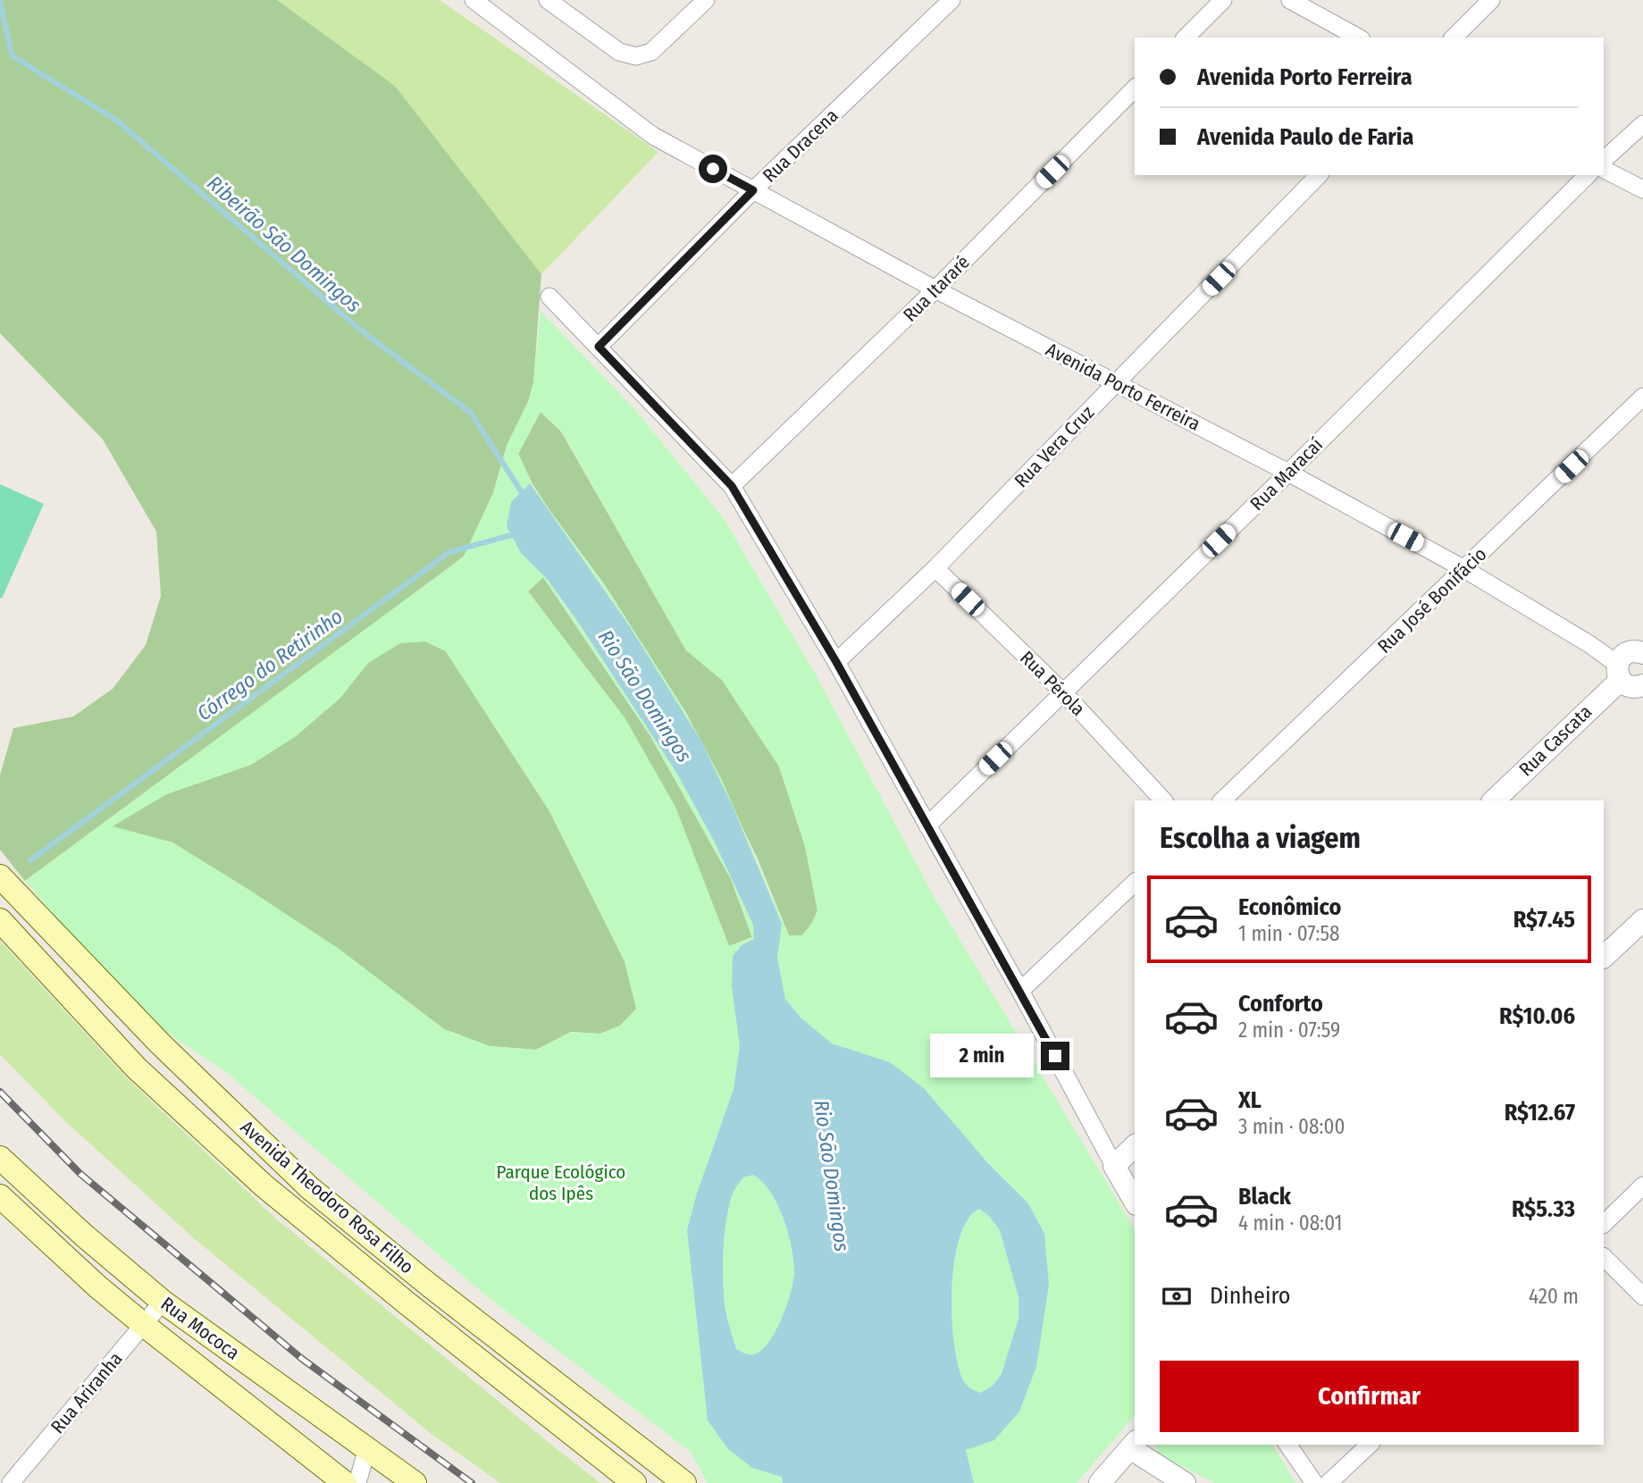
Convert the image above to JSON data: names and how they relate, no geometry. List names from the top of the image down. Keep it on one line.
{"streets":{"main road":["Avenida Theodoro Rosa Filho","Rua Mococa"],"street":["Rua Dracena","Rua Itararé","Avenida Porto Ferreira","Rua Vera Cruz","Rua Maracaí","Rua José Bonifácio","Rua Pérola","Rua Cascata","Rua Ariranha"]},"crossings":[["Rua Dracena","Avenida Porto Ferreira"],["Rua Itararé","Avenida Porto Ferreira"],["Avenida Porto Ferreira","Rua Vera Cruz"],["Avenida Porto Ferreira","Rua Maracaí"],["Avenida Porto Ferreira","Rua José Bonifácio"],["Avenida Porto Ferreira","Rua Cascata"],["Rua Vera Cruz","Rua Pérola"],["Rua Maracaí","Rua Pérola"],["Rua Mococa","Rua Ariranha"]],"water":["Ribeirão São Domingos","Córrego do Retirinho","Rio São Domingos"],"parks":["Parque Ecológico dos Ipês"],"page":{"banner":["Avenida Porto Ferreira","Avenida Paulo de Faria"],"heading":"Escolha a viagem","list":[{"name":"Econômico","note":"1 min · 07:58","value":"R$7.45"},{"name":"Conforto","note":"2 min · 07:59","value":"R$10.06"},{"name":"XL","note":"3 min · 08:00","value":"R$12.67"},{"name":"Black","note":"4 min · 08:01","value":"R$5.33"}],"bubble":"2 min","pay":["Dinheiro","420 m"],"buttons":"Confirmar"}}
